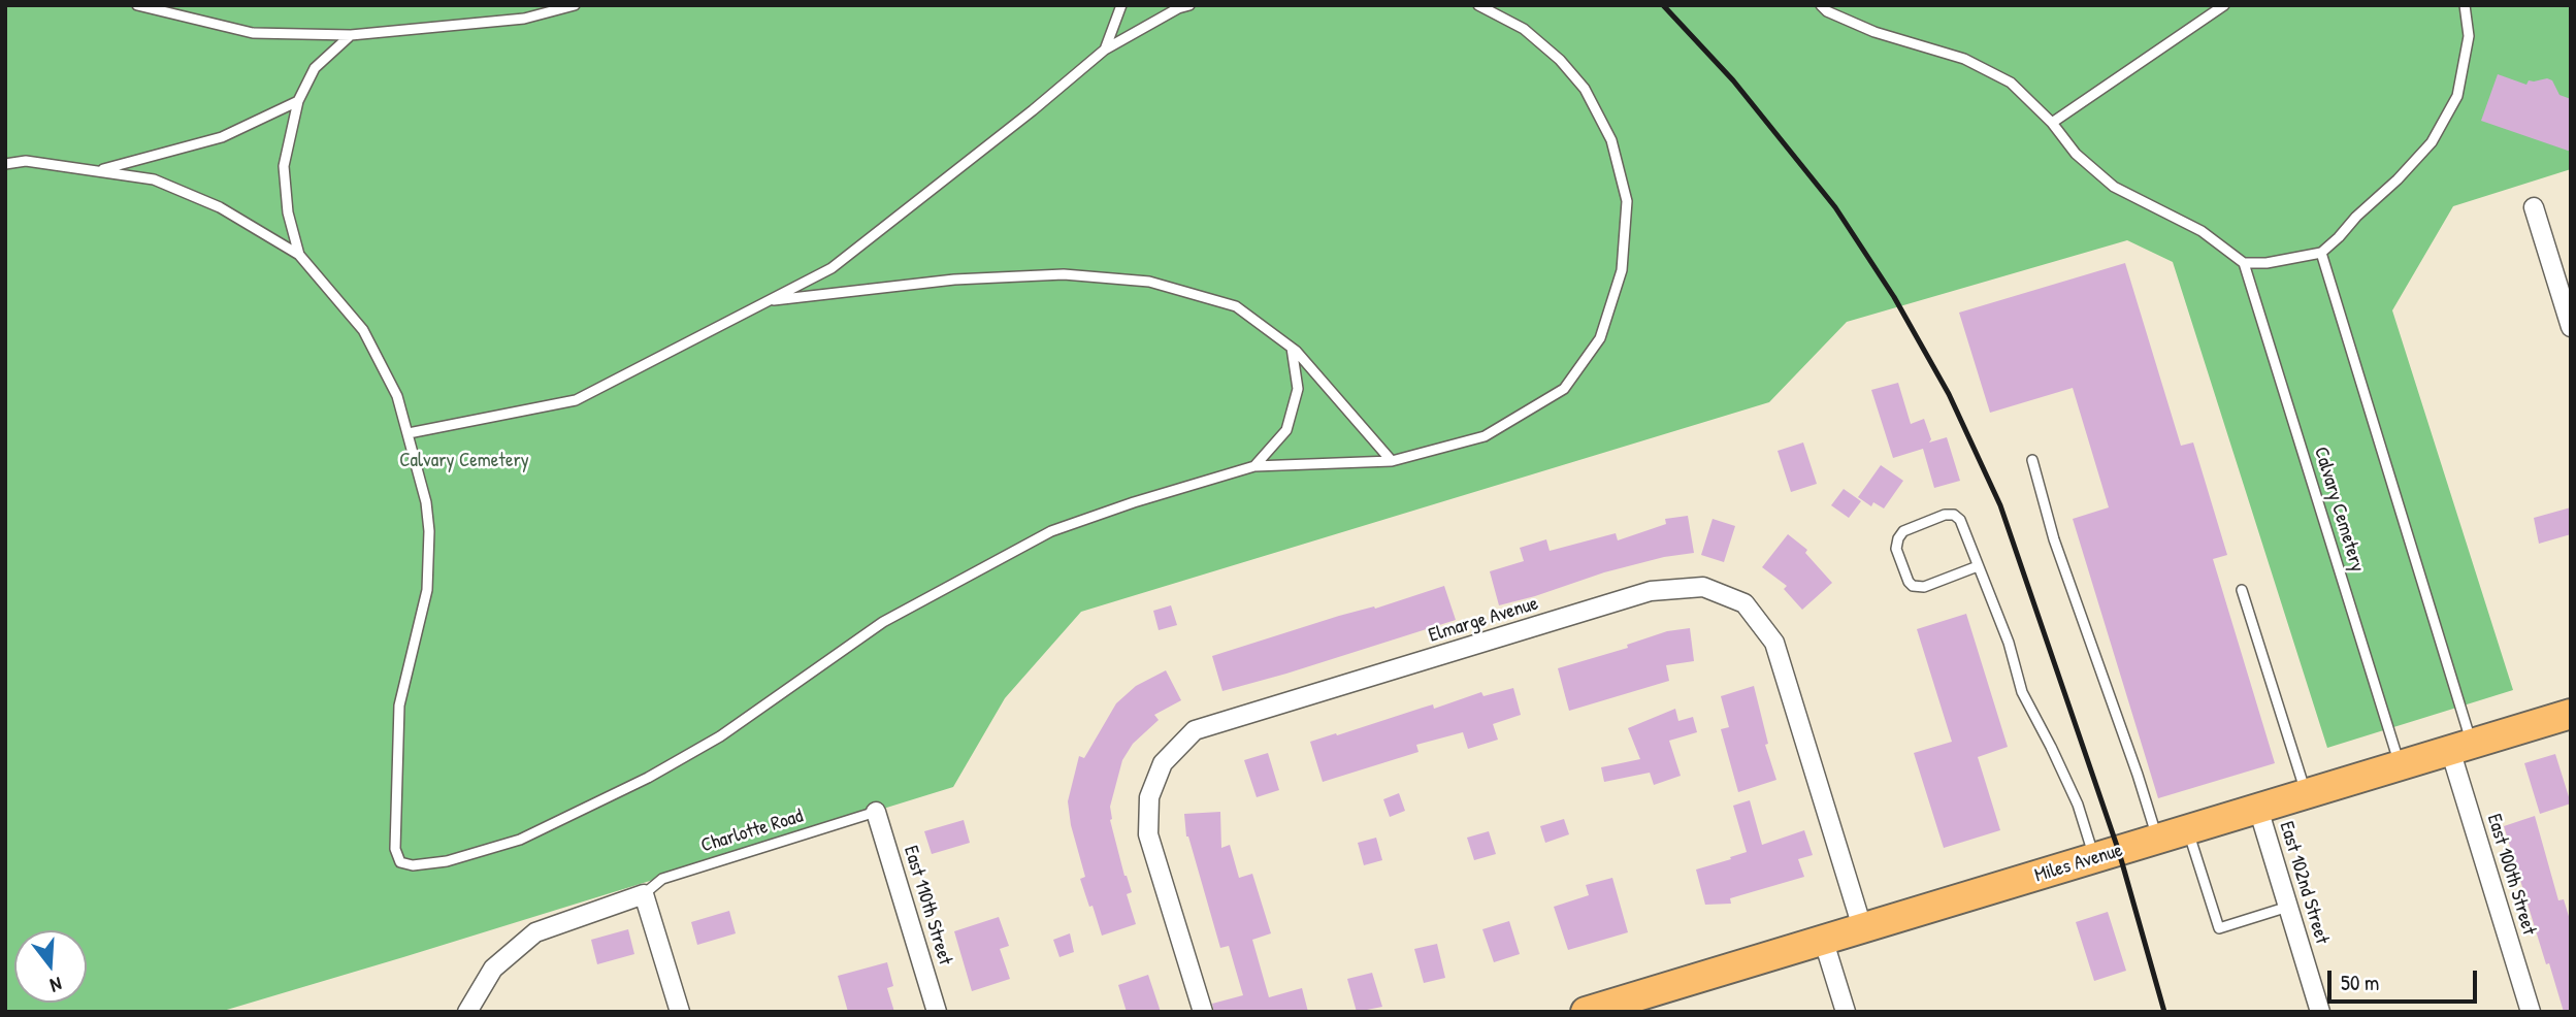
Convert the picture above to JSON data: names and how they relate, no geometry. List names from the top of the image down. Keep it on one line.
{"streets":{"main road":["Miles Avenue"],"street":["Elmarge Avenue","East 100th Street","East 102nd Street","East 110th Street"],"lane":["Calvary Cemetery","Charlotte Road"]},"crossings":[["Calvary Cemetery","Miles Avenue"],["Elmarge Avenue","Miles Avenue"],["Charlotte Road","East 110th Street"],["Miles Avenue","East 100th Street"],["Miles Avenue","East 102nd Street"]],"parks":["Calvary Cemetery"],"scale_bar":"50 m","north":"bottom"}
